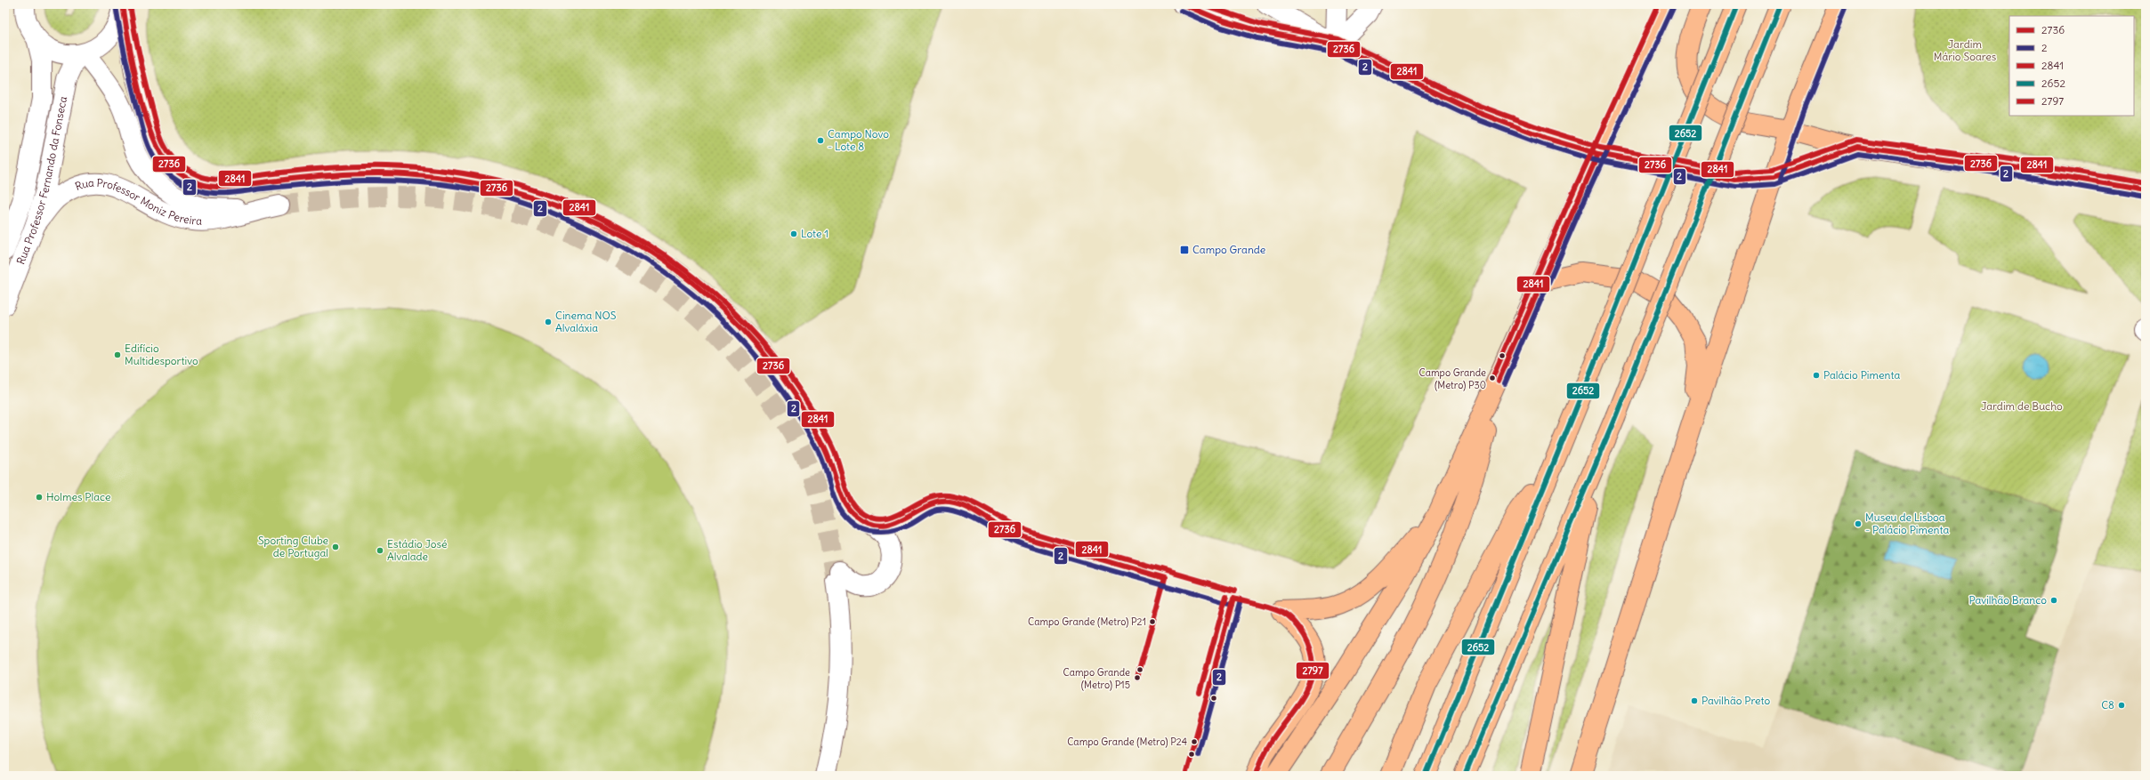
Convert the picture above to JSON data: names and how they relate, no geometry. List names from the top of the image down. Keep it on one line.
{"streets":{"street":["Rua Professor Fernando da Fonseca","Rua Professor Moniz Pereira"]},"crossings":[["Rua Professor Fernando da Fonseca","Rua Professor Moniz Pereira"]],"parks":["Jardim Mário Soares","Jardim de Bucho"],"places":{"other":["Campo Novo - Lote 8","Lote 1","Cinema NOS Alvaláxia","Edifício Multidesportivo","Palácio Pimenta","Campo Grande (Metro) P30","Holmes Place","Museu de Lisboa - Palácio Pimenta","Sporting Clube de Portugal","Estádio José Alvalade","Pavilhão Branco","Campo Grande (Metro) P21","Campo Grande (Metro) P15","Pavilhão Preto","C8","Campo Grande (Metro) P24"],"transit":["Campo Grande"]},"lines":["transit line 2736","transit line 2841","transit line 2652","transit line 2","transit line 2797"],"legend":["2736","2","2841","2652","2797"]}
